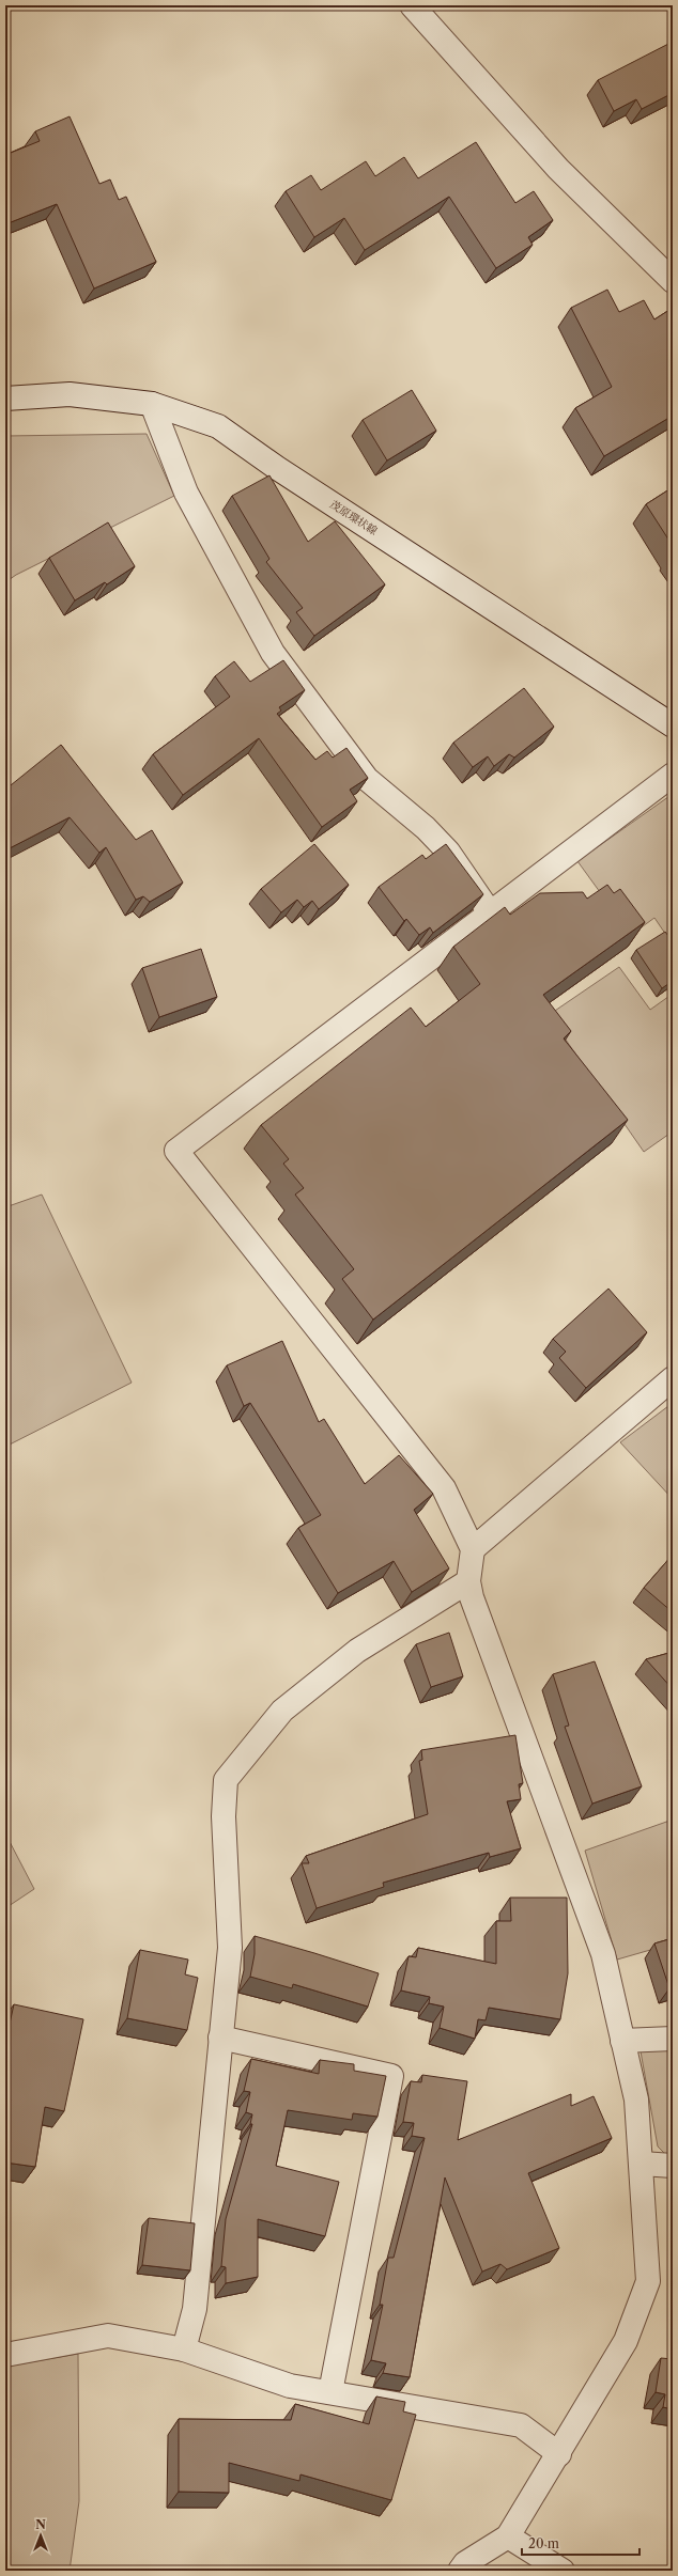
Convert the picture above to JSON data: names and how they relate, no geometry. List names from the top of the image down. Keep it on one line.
{"streets":{"street":["茂原環状線"]},"scale_bar":"20 m","north":"top"}
